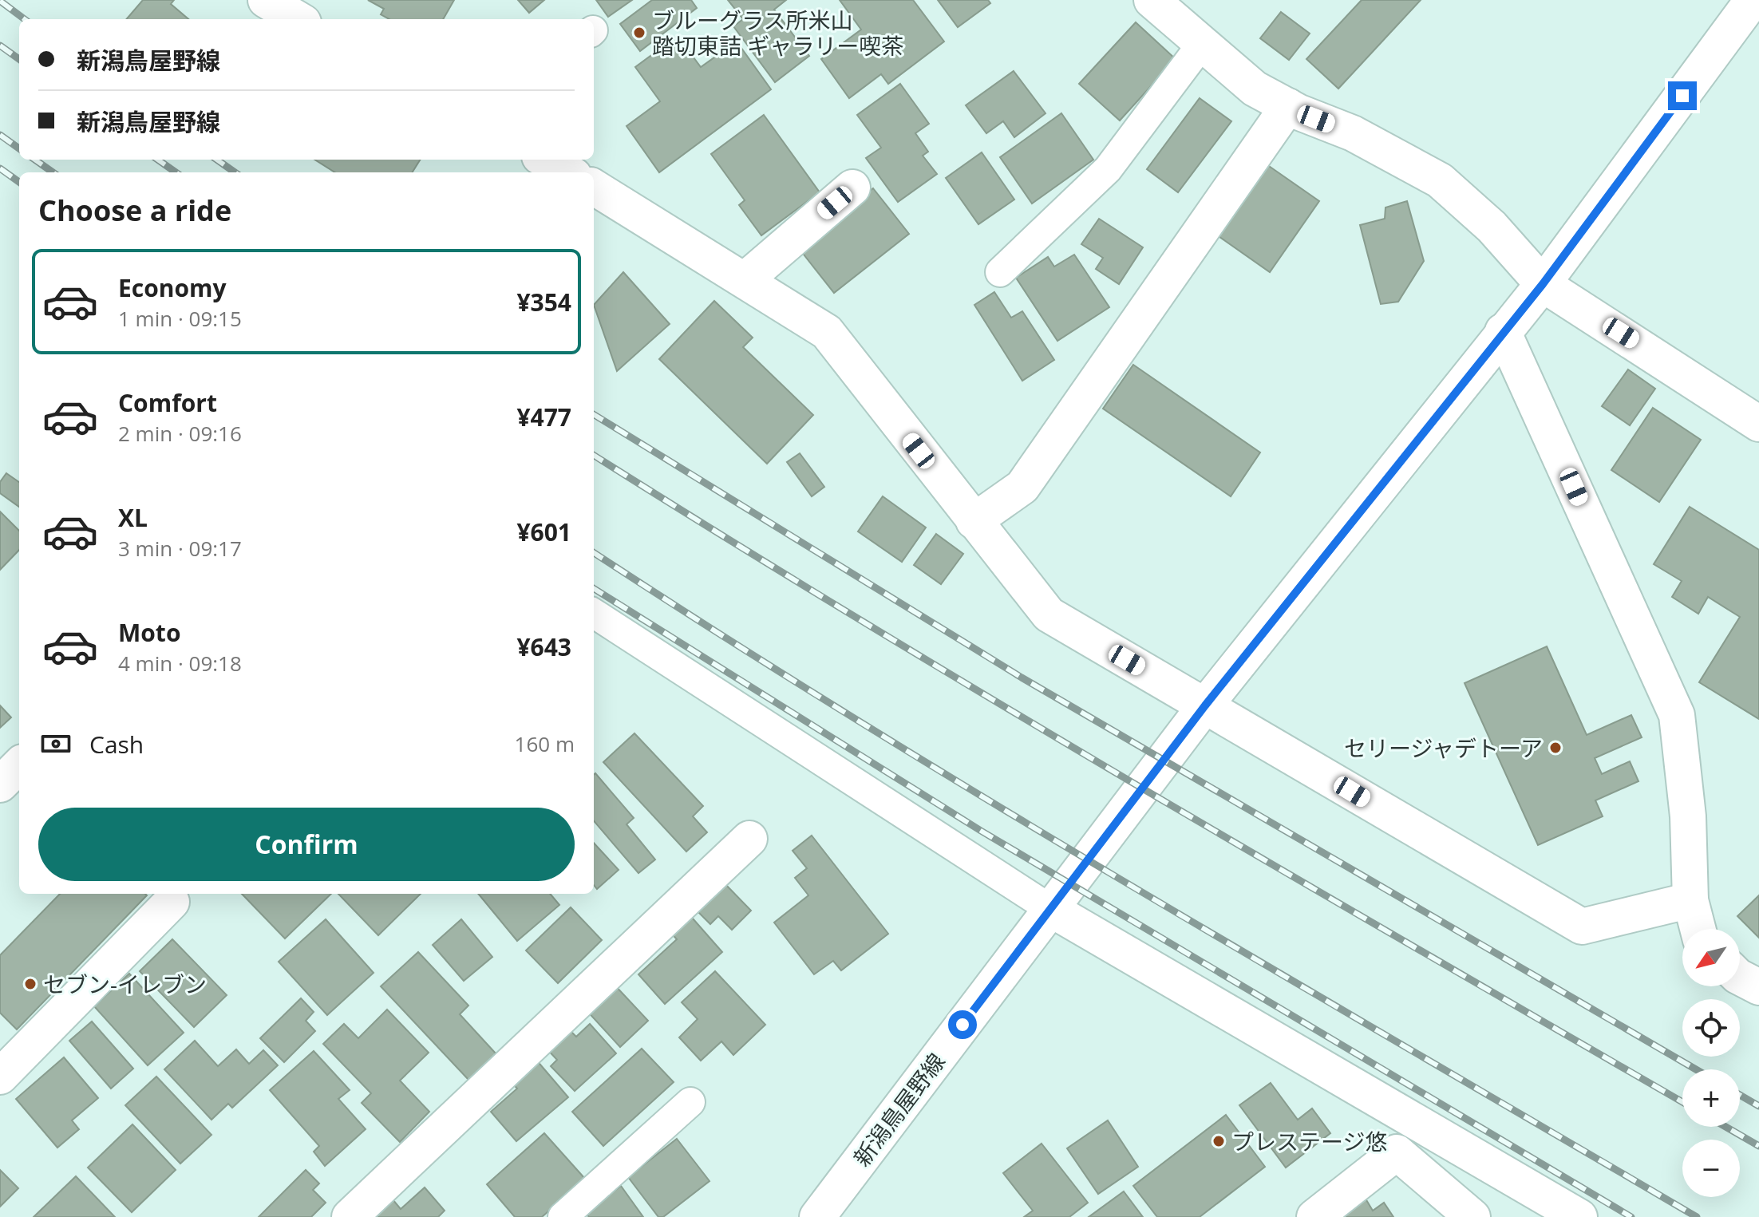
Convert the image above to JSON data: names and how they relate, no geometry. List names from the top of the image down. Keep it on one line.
{"streets":{"street":["新潟鳥屋野線"]},"places":["ブルーグラス所米山 踏切東詰 ギャラリー喫茶","セリージャデトーア","セブン-イレブン","プレステージ悠"],"north":"bottom left","page":{"banner":["新潟鳥屋野線","新潟鳥屋野線"],"heading":"Choose a ride","list":[{"name":"Economy","note":"1 min · 09:15","value":"¥354"},{"name":"Comfort","note":"2 min · 09:16","value":"¥477"},{"name":"XL","note":"3 min · 09:17","value":"¥601"},{"name":"Moto","note":"4 min · 09:18","value":"¥643"}],"pay":["Cash","160 m"],"buttons":"Confirm","map_buttons":["+","−"]}}
